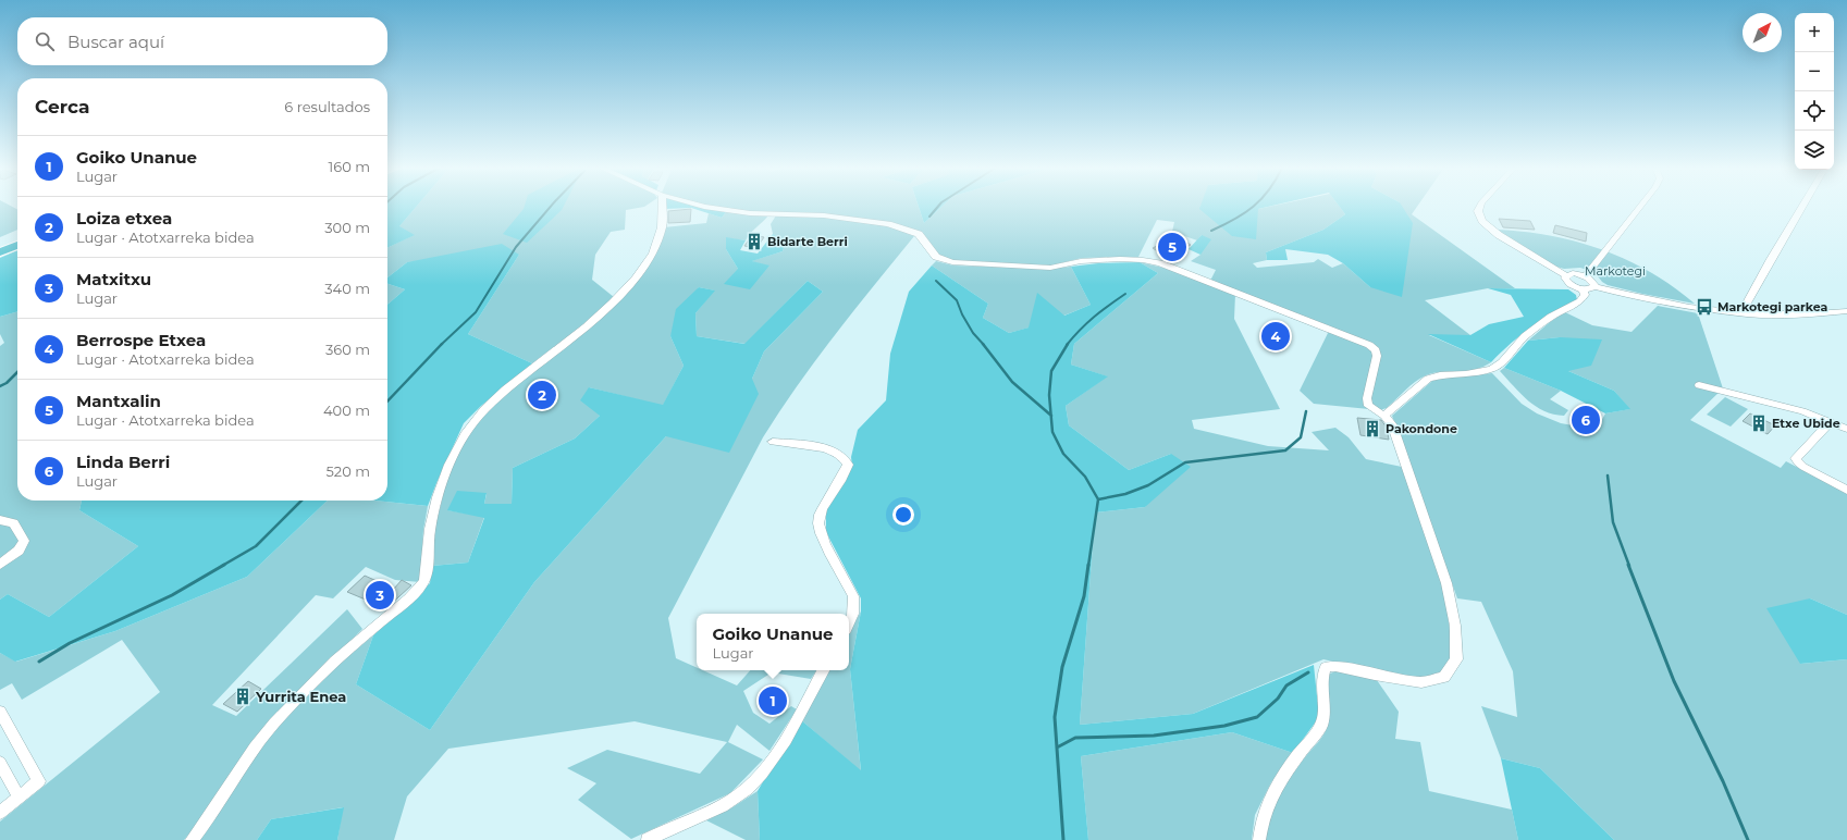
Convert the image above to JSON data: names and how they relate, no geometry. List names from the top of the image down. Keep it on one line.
{"parks":["Markotegi"],"places":{"building":["Bidarte Berri","Etxe Ubide","Pakondone","Yurrita Enea"],"bus stop":["Markotegi parkea"]},"north":"top right","page":{"map_buttons":["+","−"],"search":"Buscar aquí","heading":["Cerca","6 resultados"],"list":[{"mark":"1","name":"Goiko Unanue","note":"Lugar","value":"160 m"},{"mark":"2","name":"Loiza etxea","note":"Lugar · Atotxarreka bidea","value":"300 m"},{"mark":"3","name":"Matxitxu","note":"Lugar","value":"340 m"},{"mark":"4","name":"Berrospe Etxea","note":"Lugar · Atotxarreka bidea","value":"360 m"},{"mark":"5","name":"Mantxalin","note":"Lugar · Atotxarreka bidea","value":"400 m"},{"mark":"6","name":"Linda Berri","note":"Lugar","value":"520 m"}],"pins":["5","4","2","6","3","1"],"popup":["Goiko Unanue","Lugar"]}}
